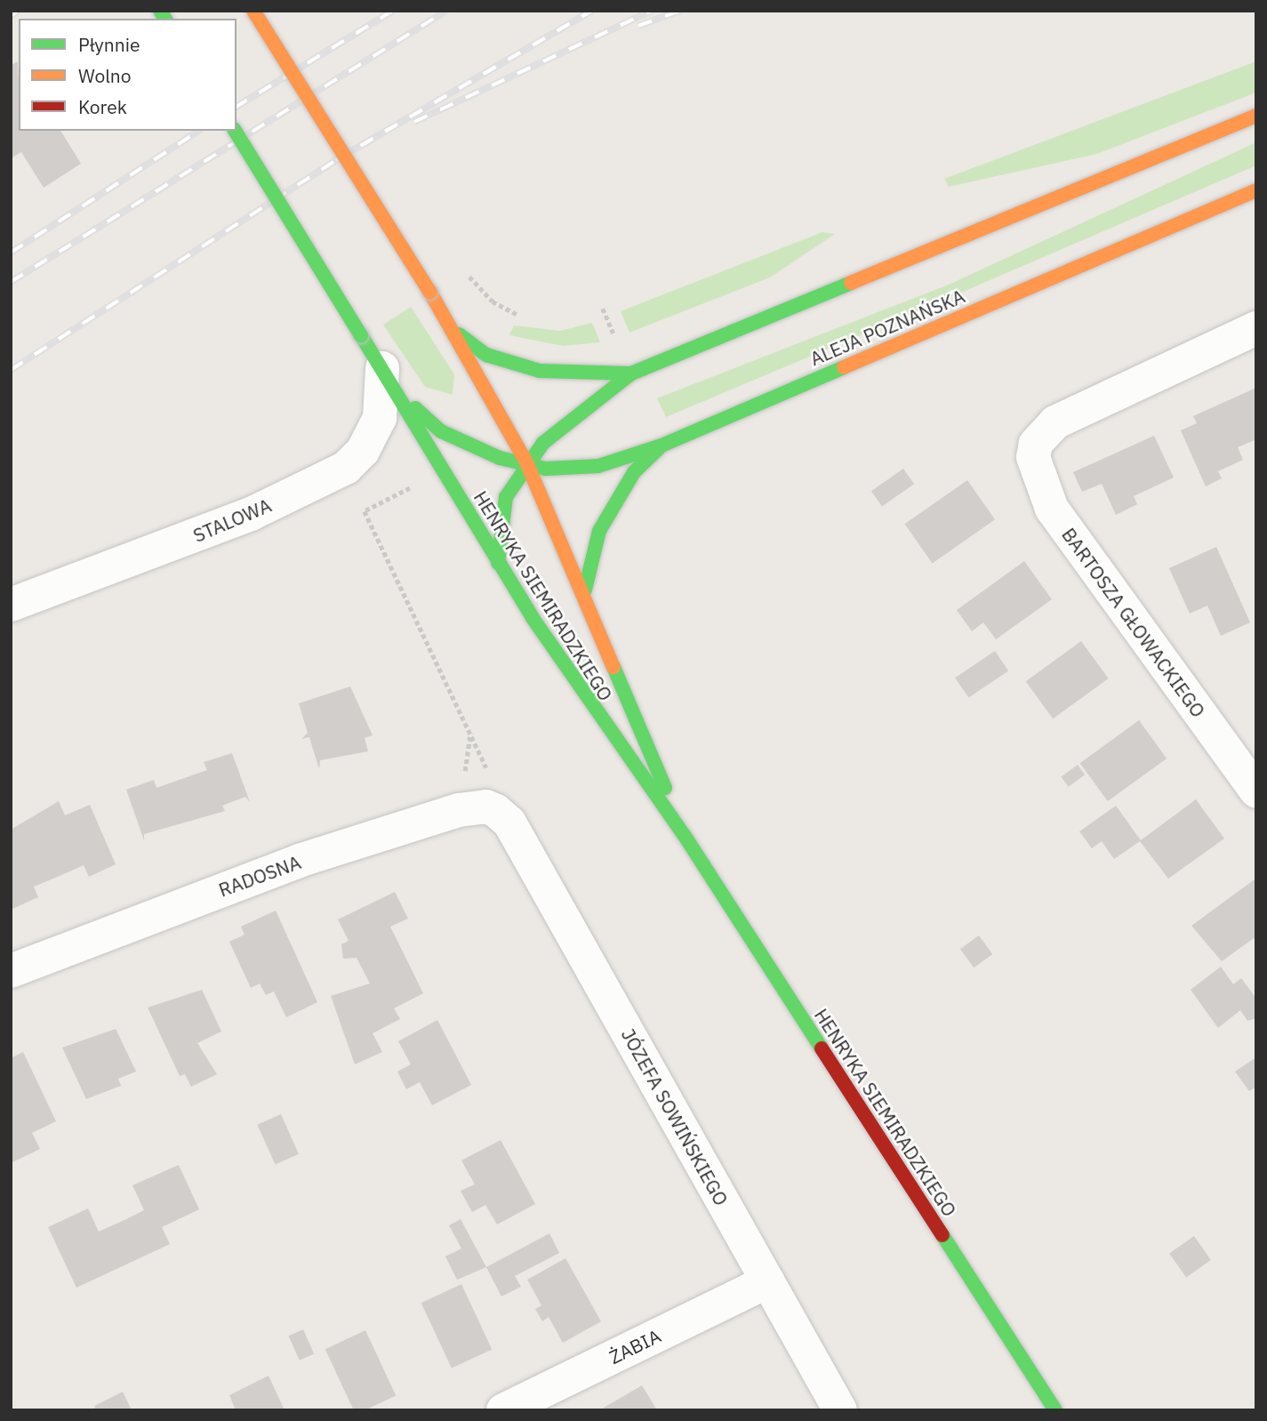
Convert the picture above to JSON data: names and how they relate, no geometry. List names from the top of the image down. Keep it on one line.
{"streets":{"main road":["ALEJA POZNAŃSKA","HENRYKA SIEMIRADZKIEGO"],"street":["STALOWA","BARTOSZA GŁOWACKIEGO","RADOSNA","JÓZEFA SOWIŃSKIEGO","ŻABIA"]},"crossings":[["ALEJA POZNAŃSKA","STALOWA"],["ALEJA POZNAŃSKA","HENRYKA SIEMIRADZKIEGO"],["STALOWA","HENRYKA SIEMIRADZKIEGO"],["RADOSNA","JÓZEFA SOWIŃSKIEGO"],["JÓZEFA SOWIŃSKIEGO","ŻABIA"]],"legend":["Płynnie","Wolno","Korek"]}
